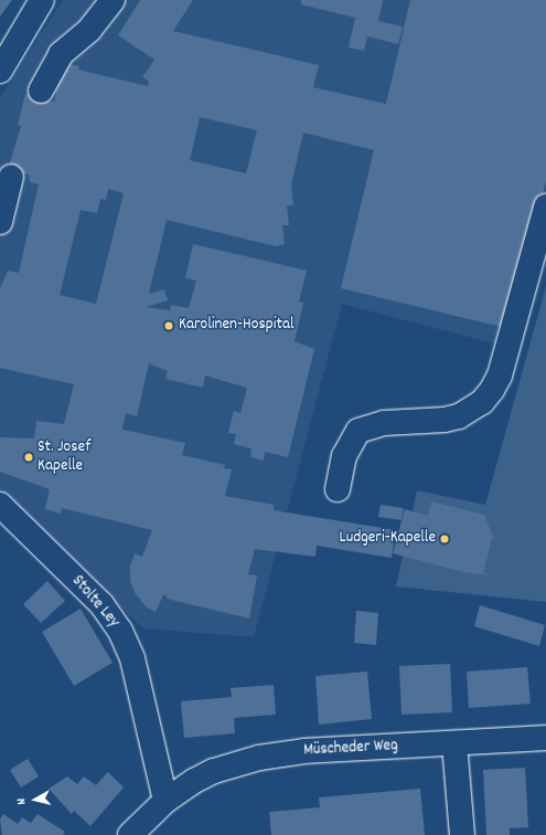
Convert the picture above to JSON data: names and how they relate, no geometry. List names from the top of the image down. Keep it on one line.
{"streets":{"street":["Stolte Ley","Müscheder Weg"]},"crossings":[["Stolte Ley","Müscheder Weg"]],"places":["Karolinen-Hospital","St. Josef Kapelle","Ludgeri-Kapelle"],"north":"left"}
